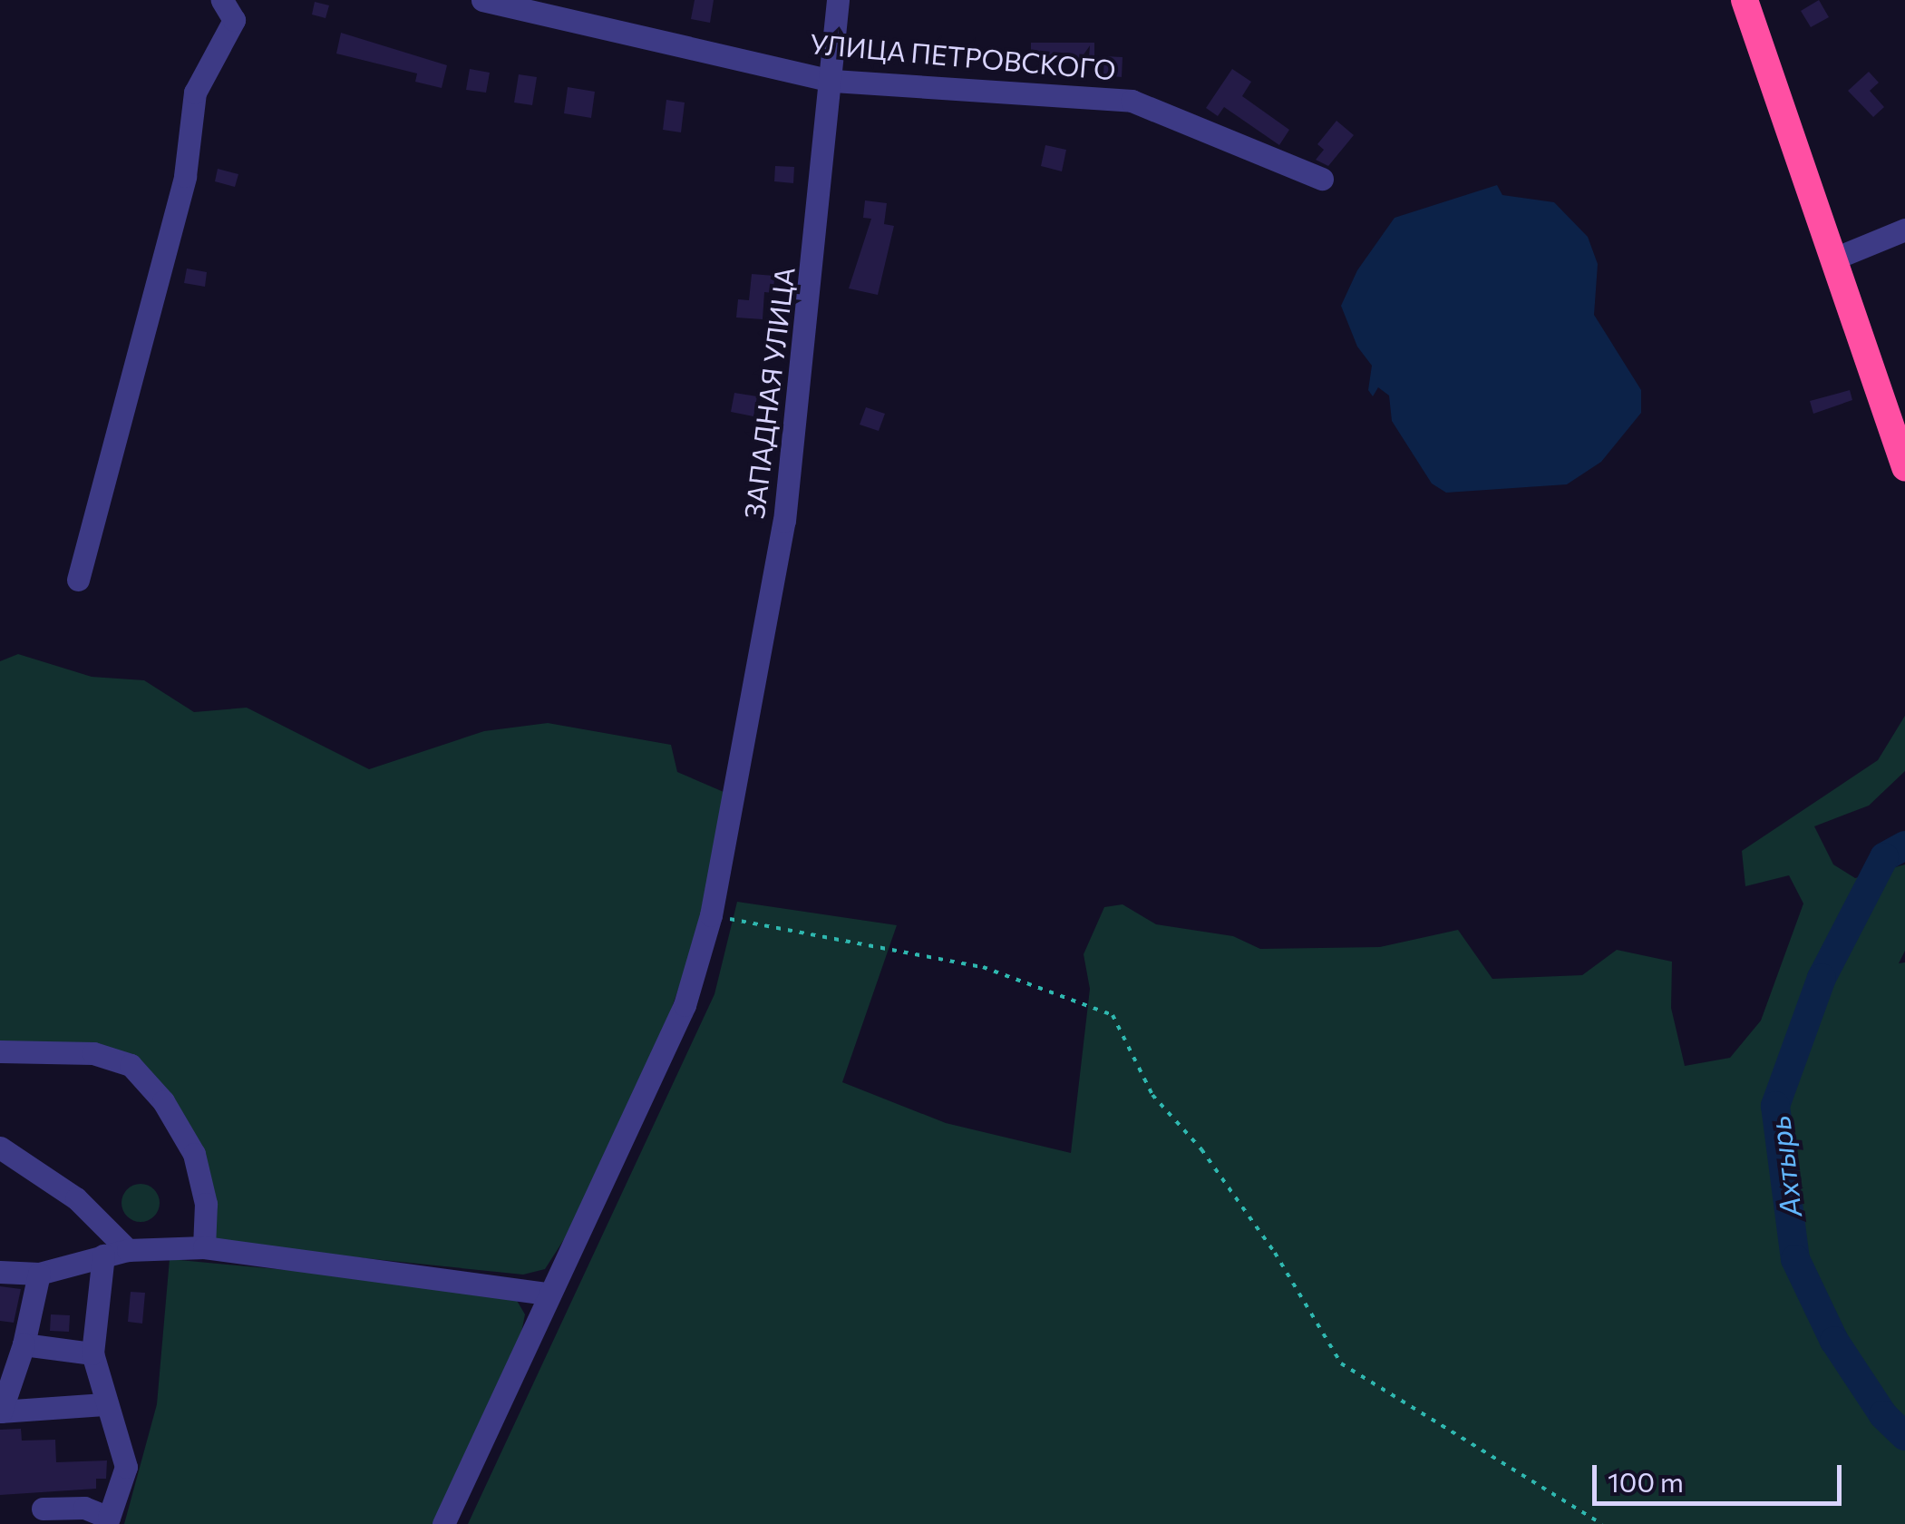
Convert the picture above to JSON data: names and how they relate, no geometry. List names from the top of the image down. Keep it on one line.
{"streets":{"street":["УЛИЦА ПЕТРОВСКОГО","ЗАПАДНАЯ УЛИЦА"]},"crossings":[["УЛИЦА ПЕТРОВСКОГО","ЗАПАДНАЯ УЛИЦА"]],"water":["Ахтырь"],"scale_bar":"100 m"}
